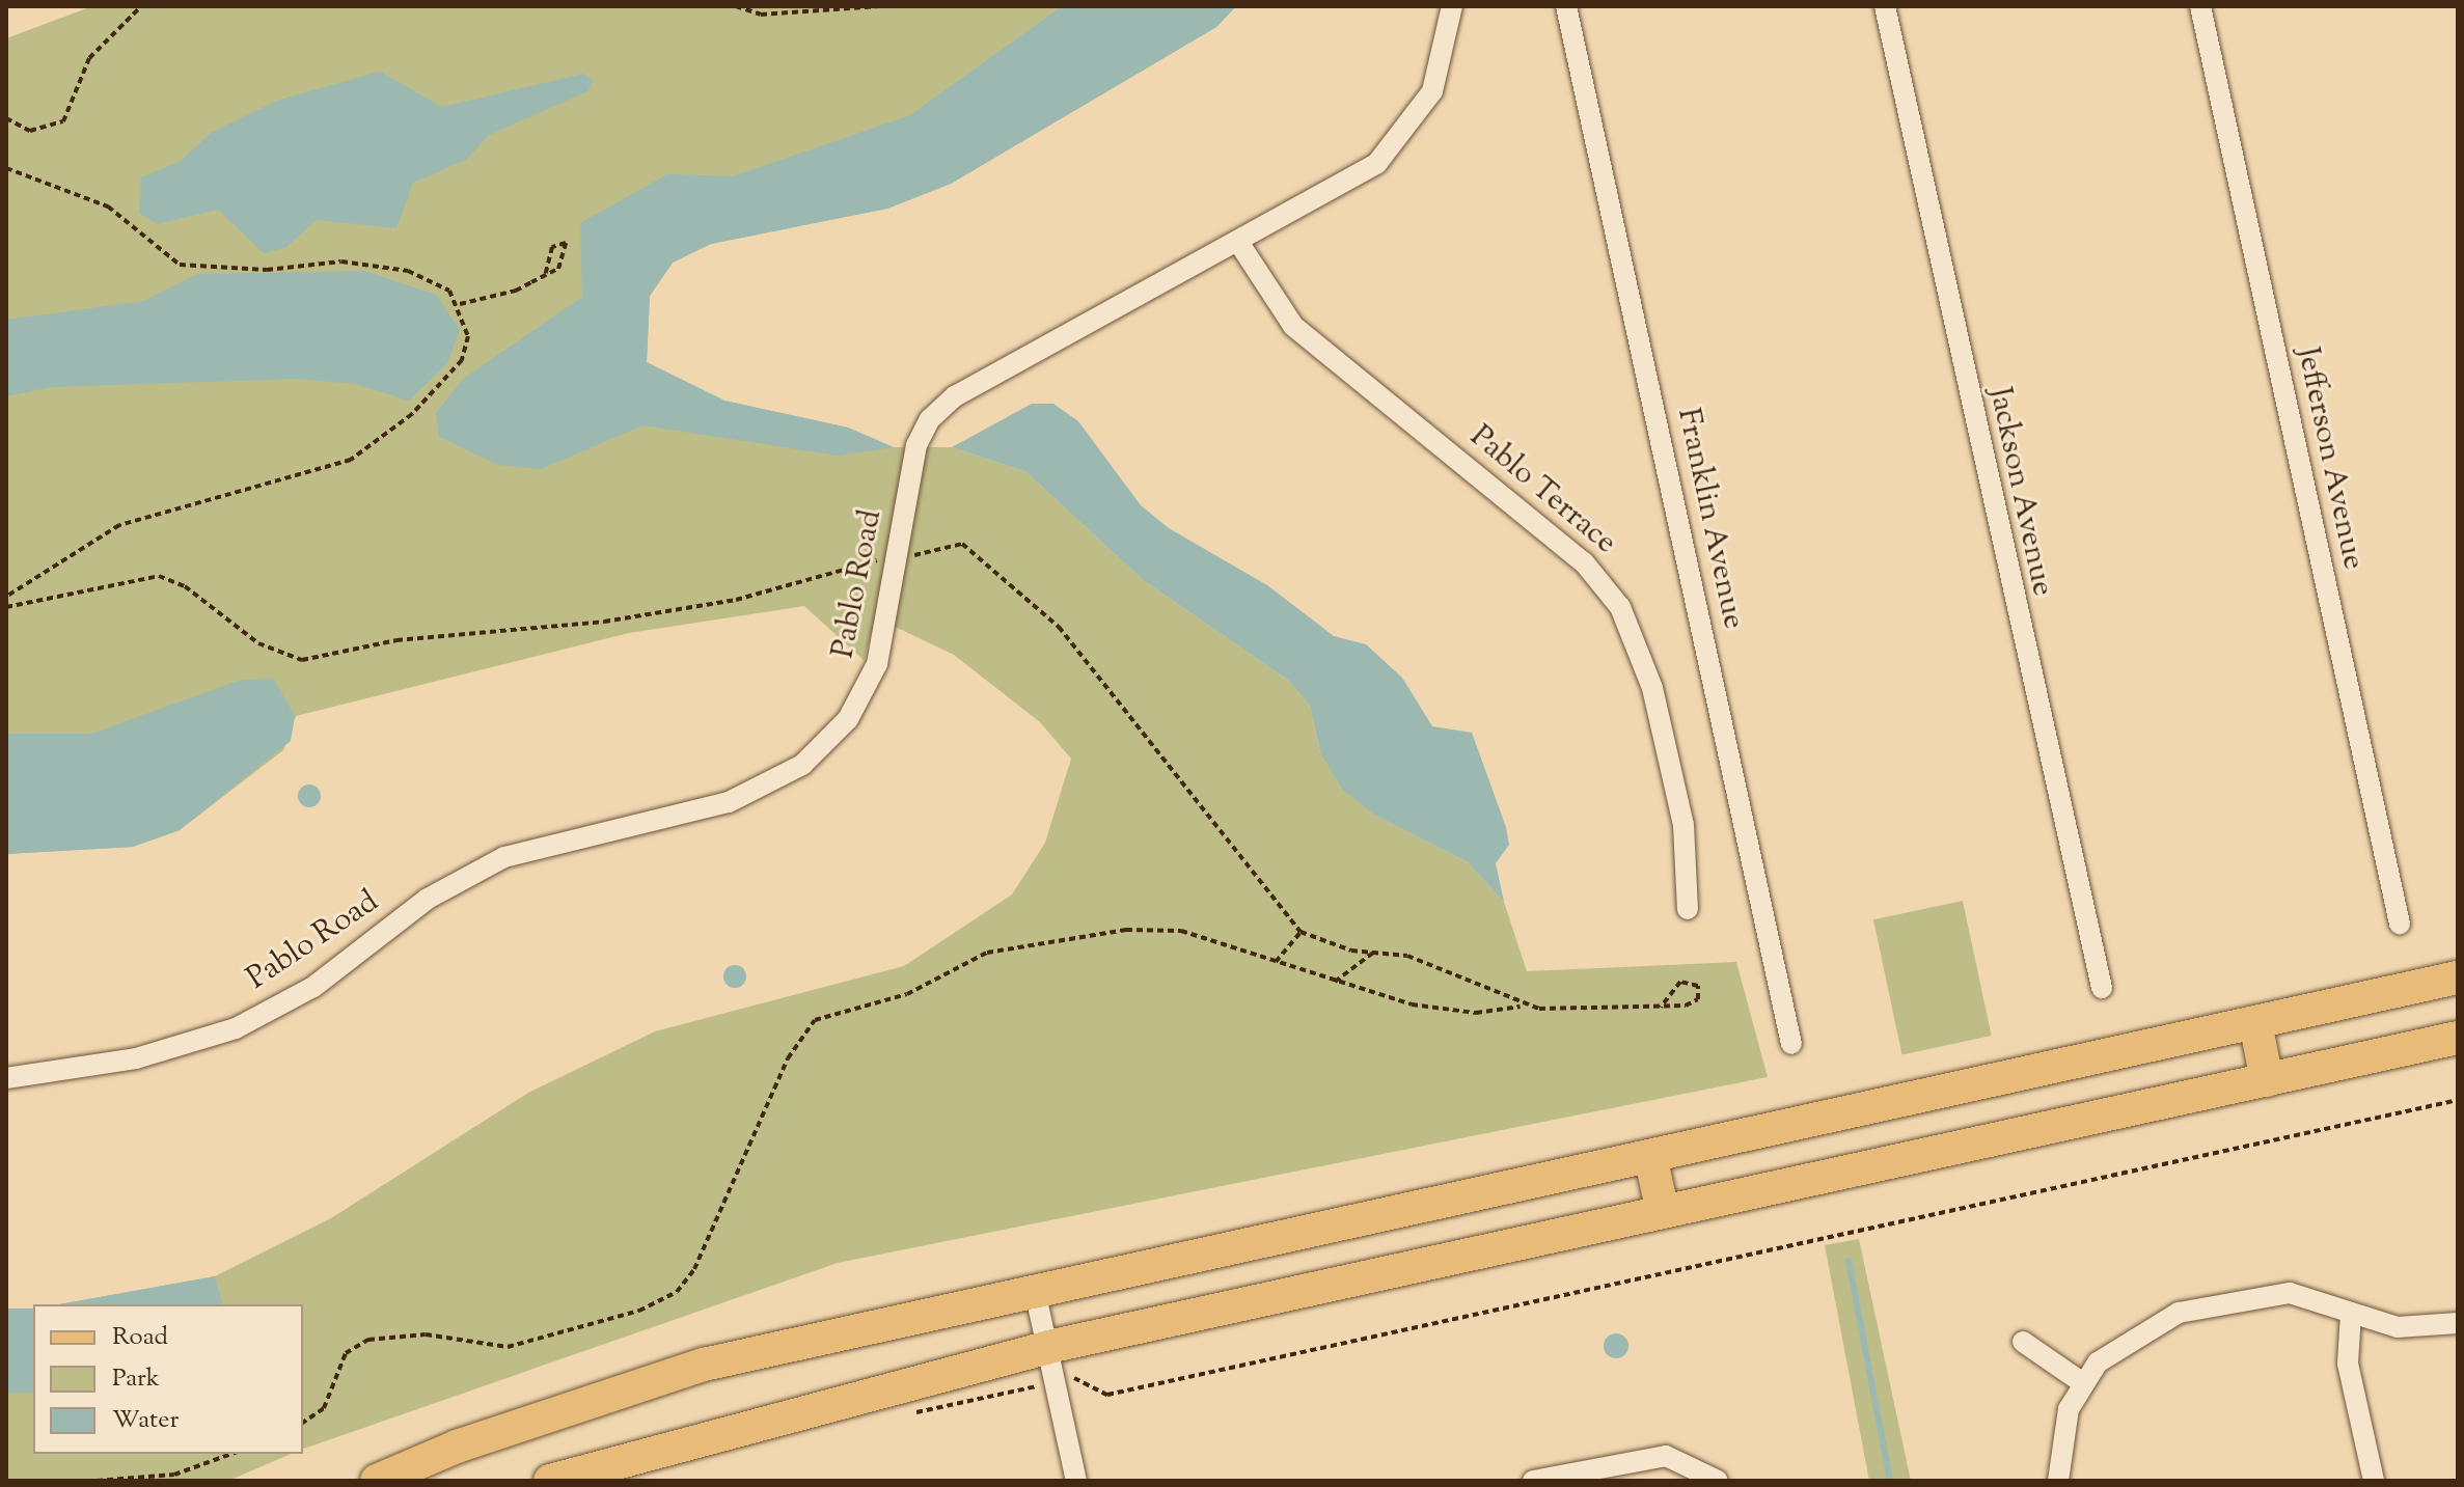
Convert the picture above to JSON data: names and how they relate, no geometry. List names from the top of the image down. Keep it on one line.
{"streets":{"street":["Jefferson Avenue","Pablo Terrace","Jackson Avenue","Franklin Avenue","Pablo Road"]},"crossings":[["Pablo Terrace","Pablo Road"]],"legend":["Road","Park","Water"]}
